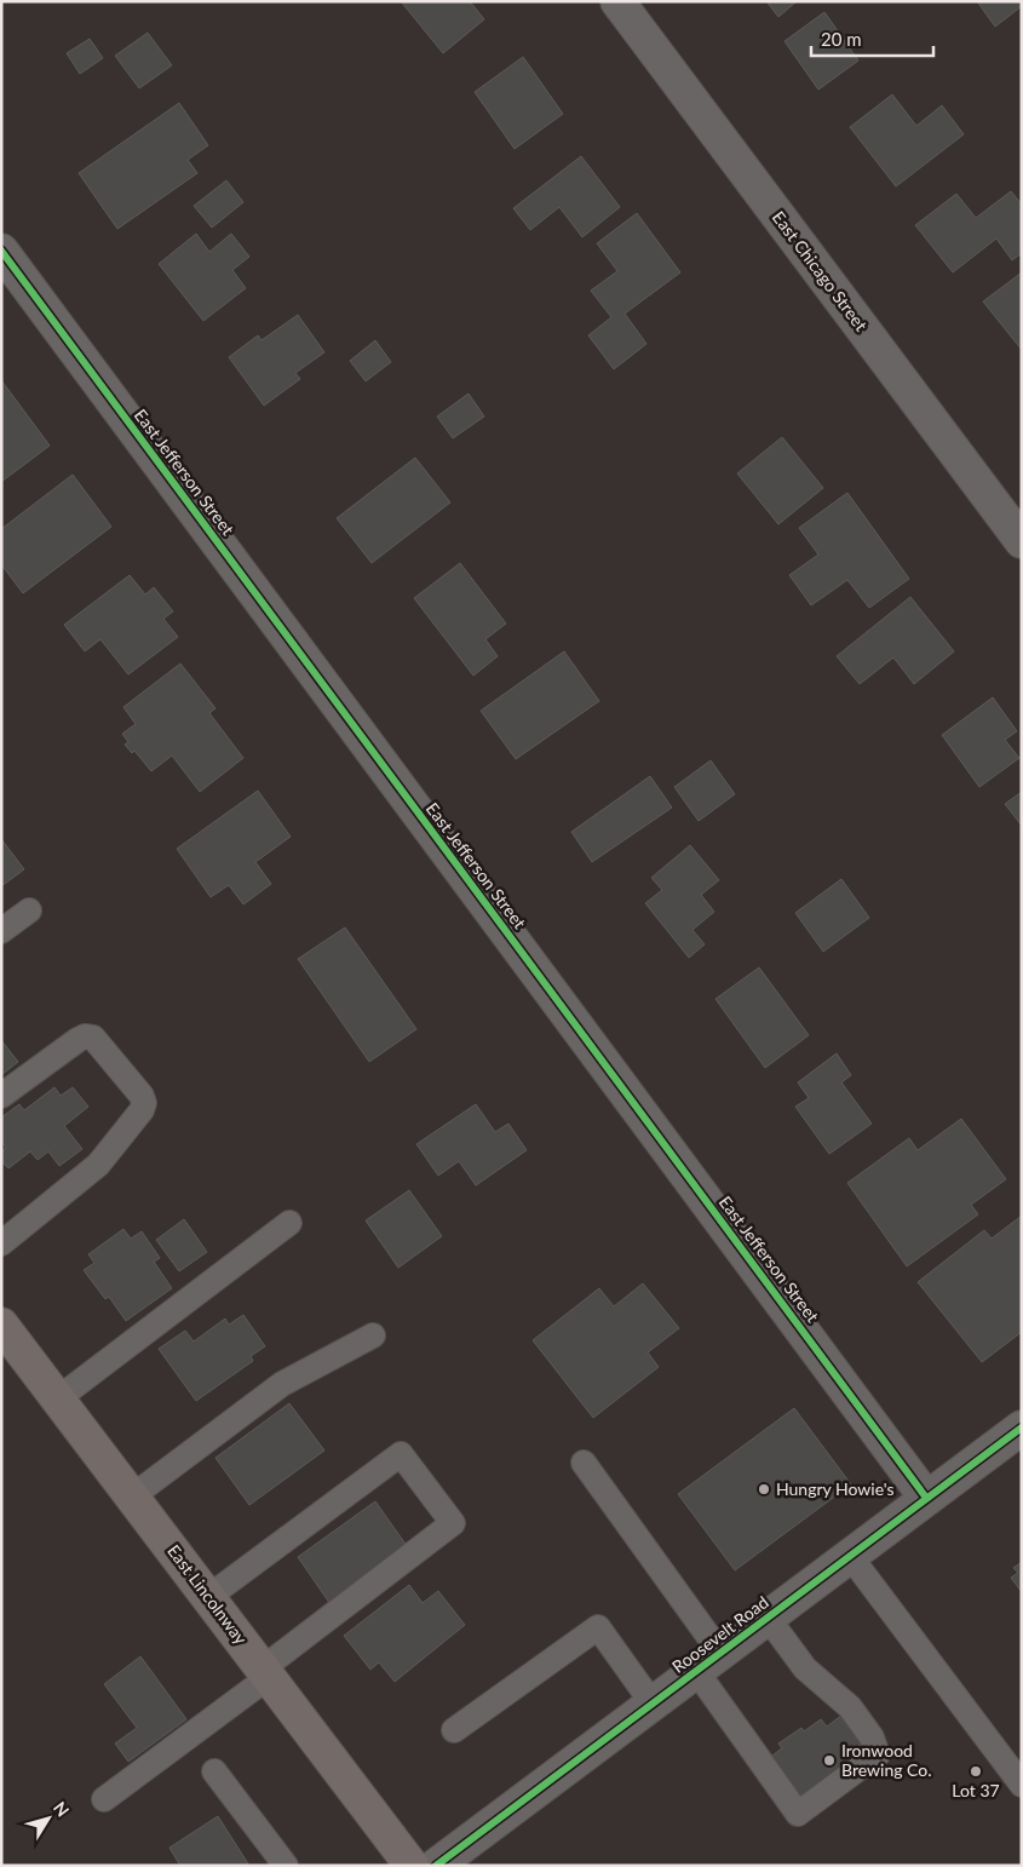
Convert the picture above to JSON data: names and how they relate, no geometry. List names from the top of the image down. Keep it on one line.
{"streets":{"main road":["East Lincolnway"],"street":["East Chicago Street","East Jefferson Street","Roosevelt Road"]},"crossings":[["East Jefferson Street","Roosevelt Road"]],"places":["Hungry Howie's","Ironwood Brewing Co.","Lot 37"],"scale_bar":"20 m","north":"top right"}
